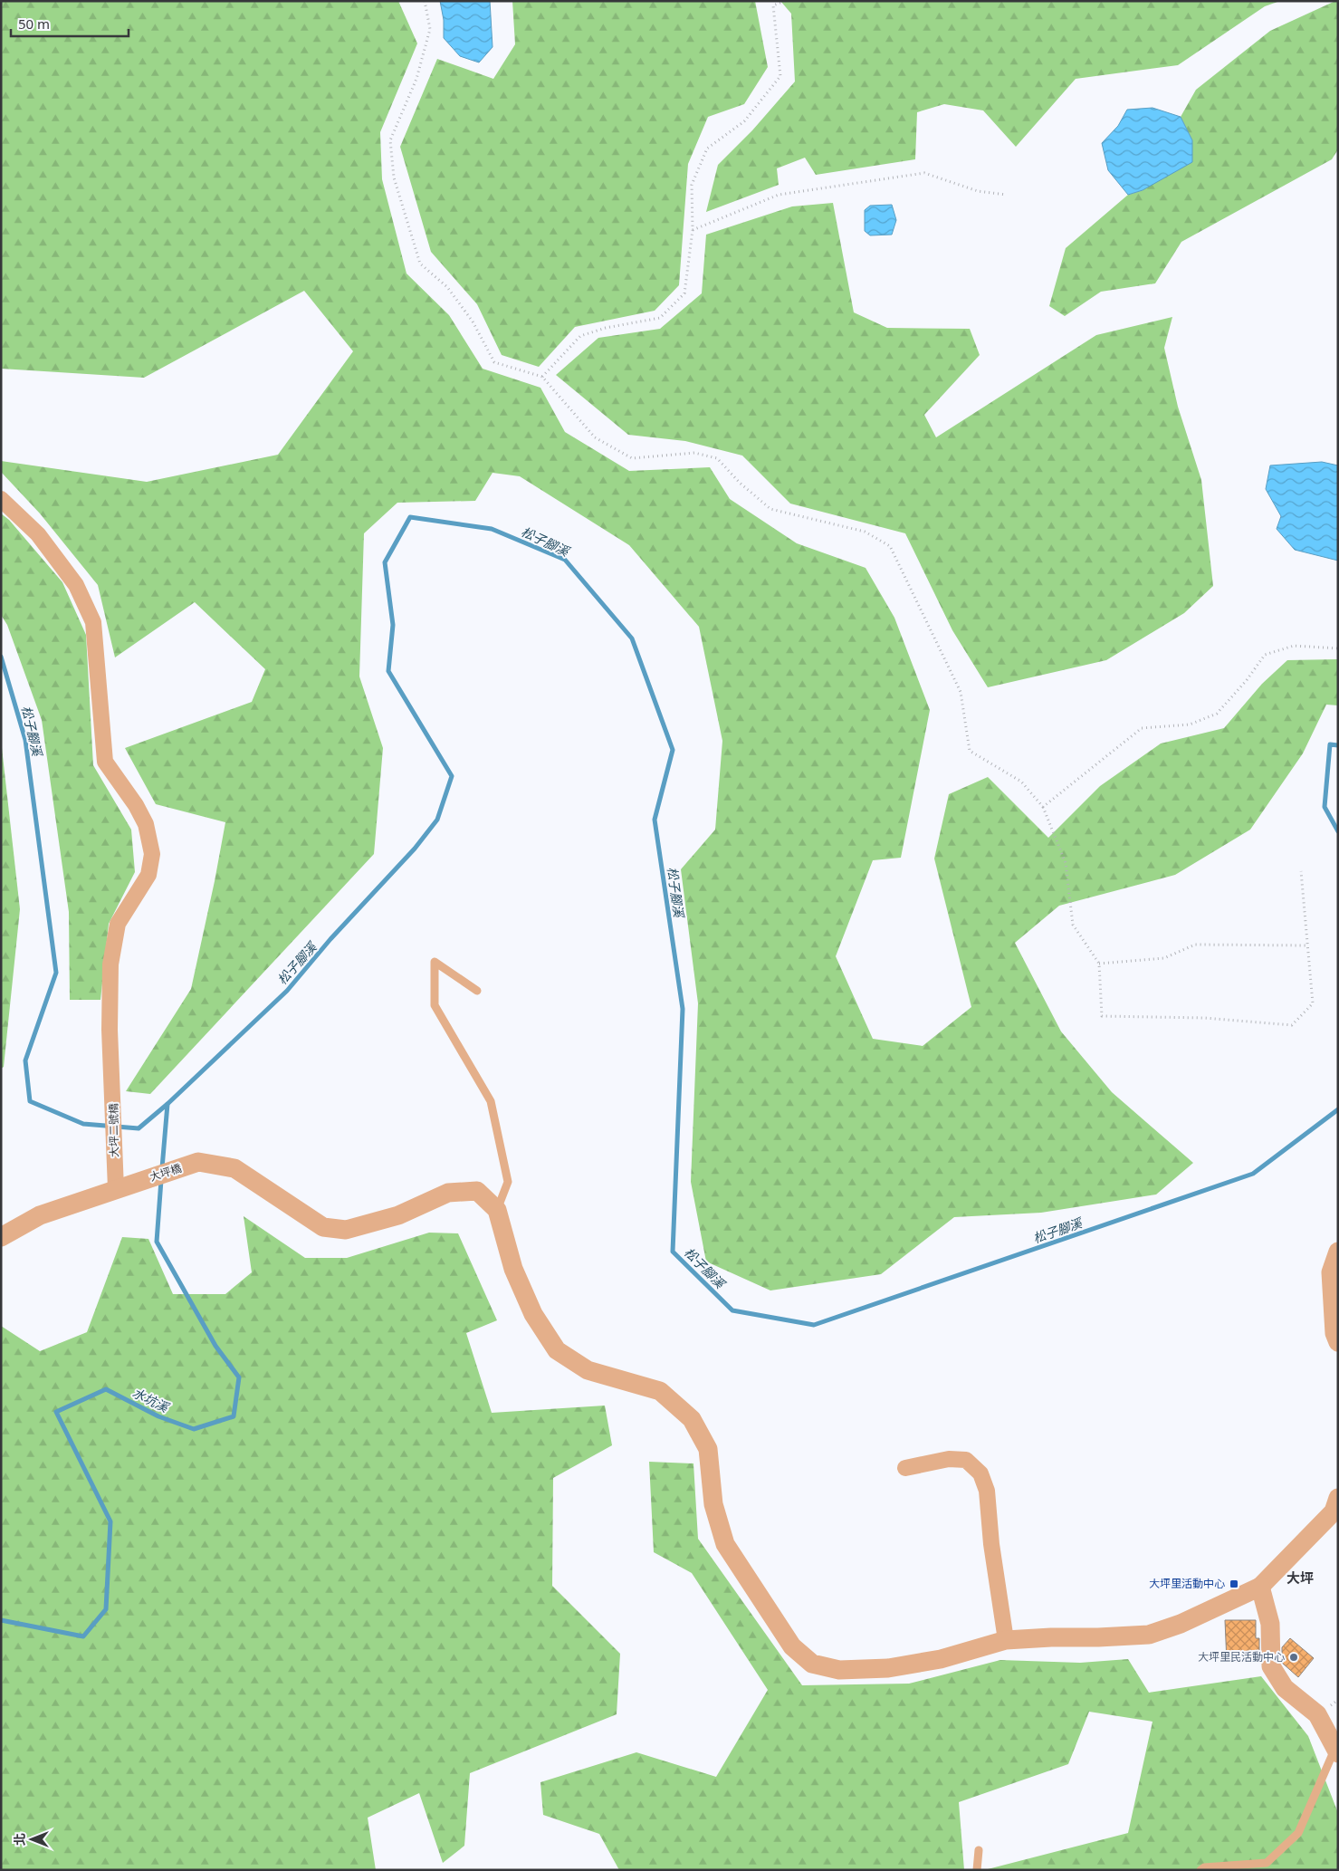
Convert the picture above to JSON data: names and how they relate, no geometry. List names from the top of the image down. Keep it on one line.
{"streets":{"street":["大坪二號橋","大坪橋"]},"crossings":[["大坪二號橋","大坪橋"]],"districts":["大坪"],"water":["松子腳溪","水坑溪"],"places":{"transit":["大坪里活動中心"],"other":["大坪里民活動中心"]},"scale_bar":"50 m","north":"left"}
